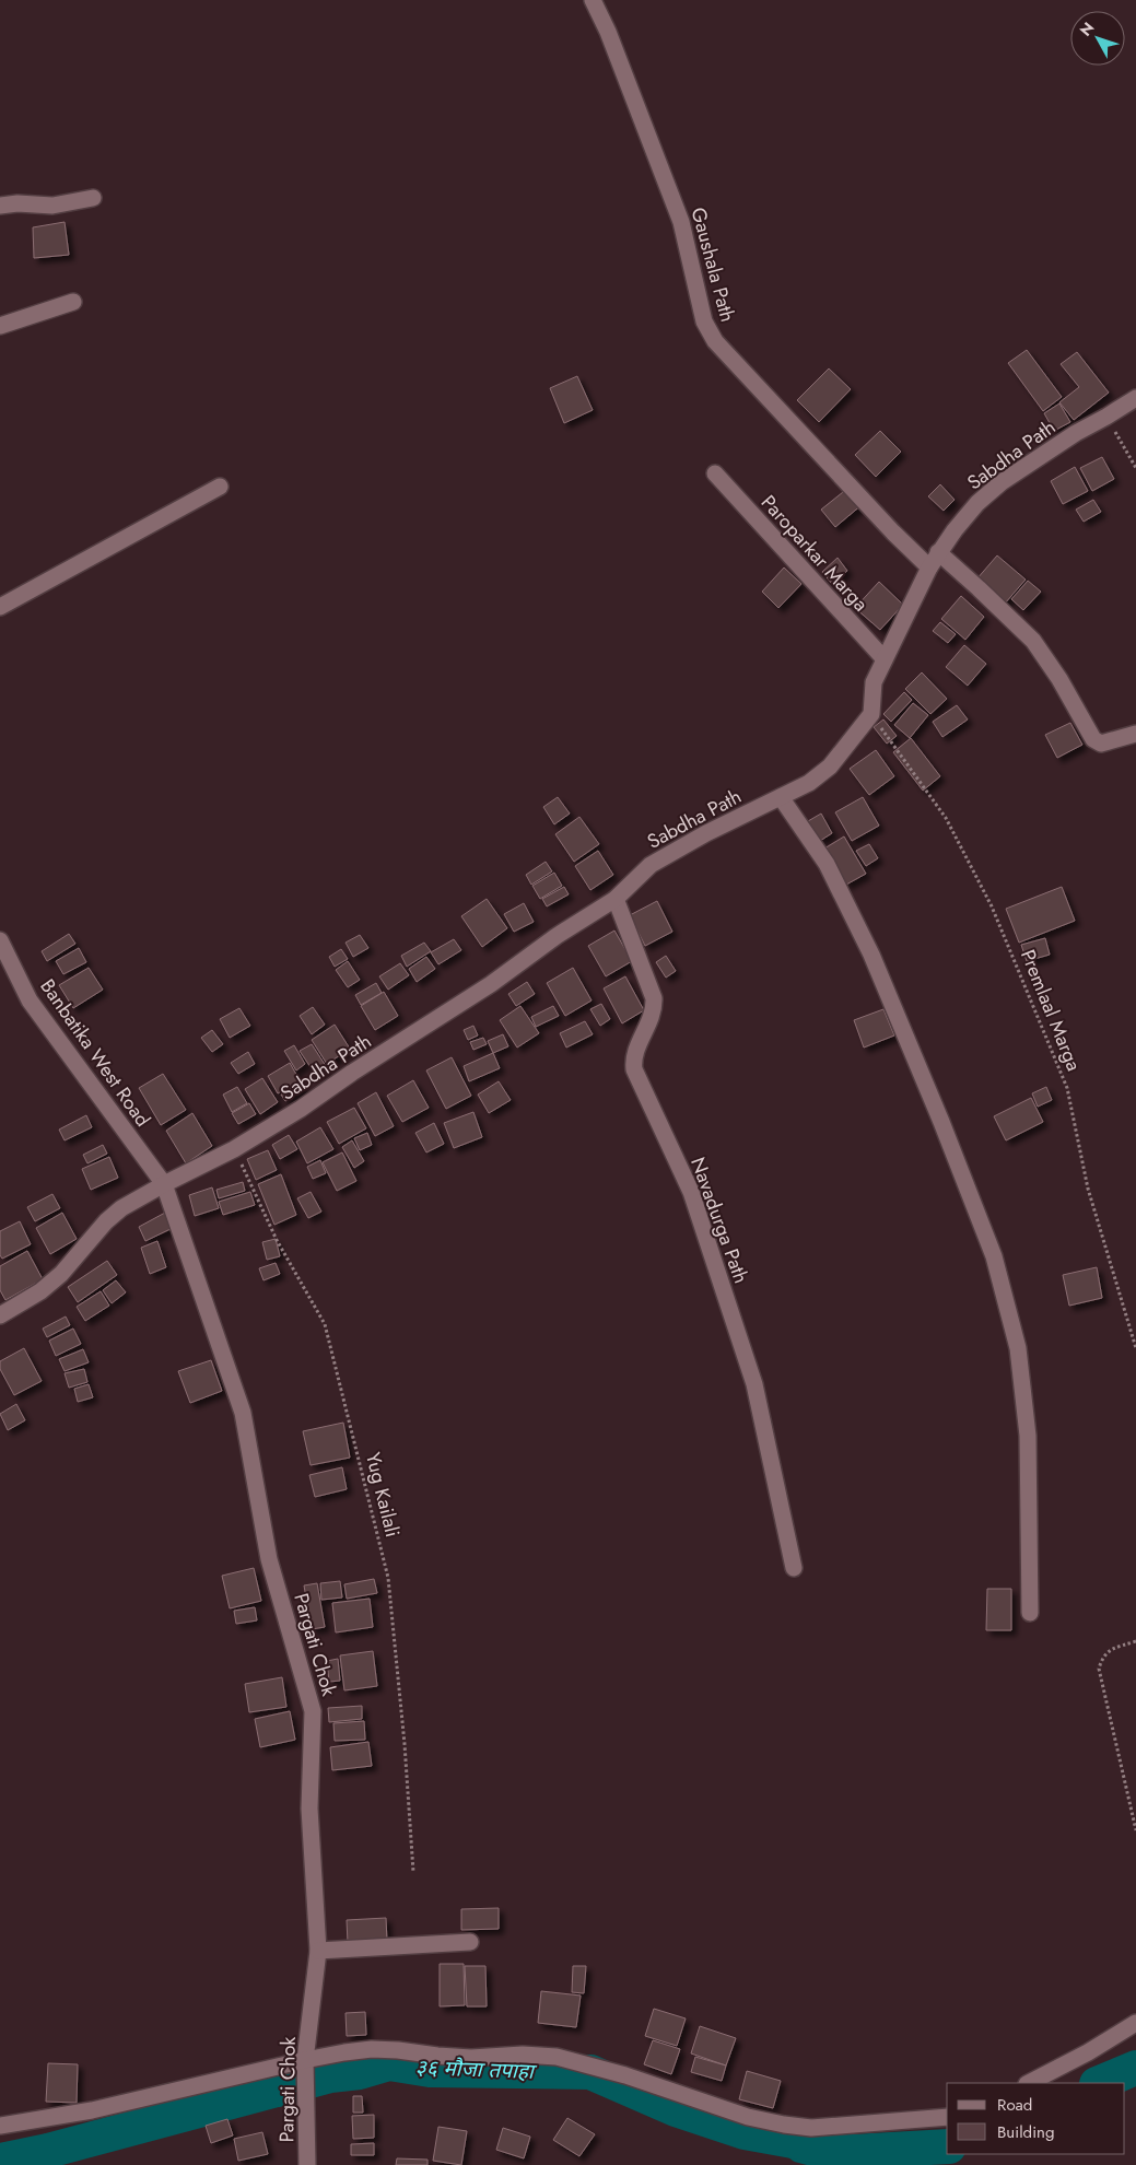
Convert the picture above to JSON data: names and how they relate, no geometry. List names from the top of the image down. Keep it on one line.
{"streets":{"street":["Gaushala Path","Sabdha Path","Paroparkar Marga","Banbatika West Road","Navadurga Path","Pargati Chok"],"path":["Premlaal Marga","Yug Kailali"]},"crossings":[["Gaushala Path","Sabdha Path"],["Sabdha Path","Paroparkar Marga"],["Sabdha Path","Premlaal Marga"],["Sabdha Path","Banbatika West Road"],["Sabdha Path","Navadurga Path"],["Sabdha Path","Yug Kailali"],["Sabdha Path","Pargati Chok"],["Banbatika West Road","Pargati Chok"]],"water":["३६ मौजा तपाहा"],"legend":["Road","Building"],"north":"top left"}
